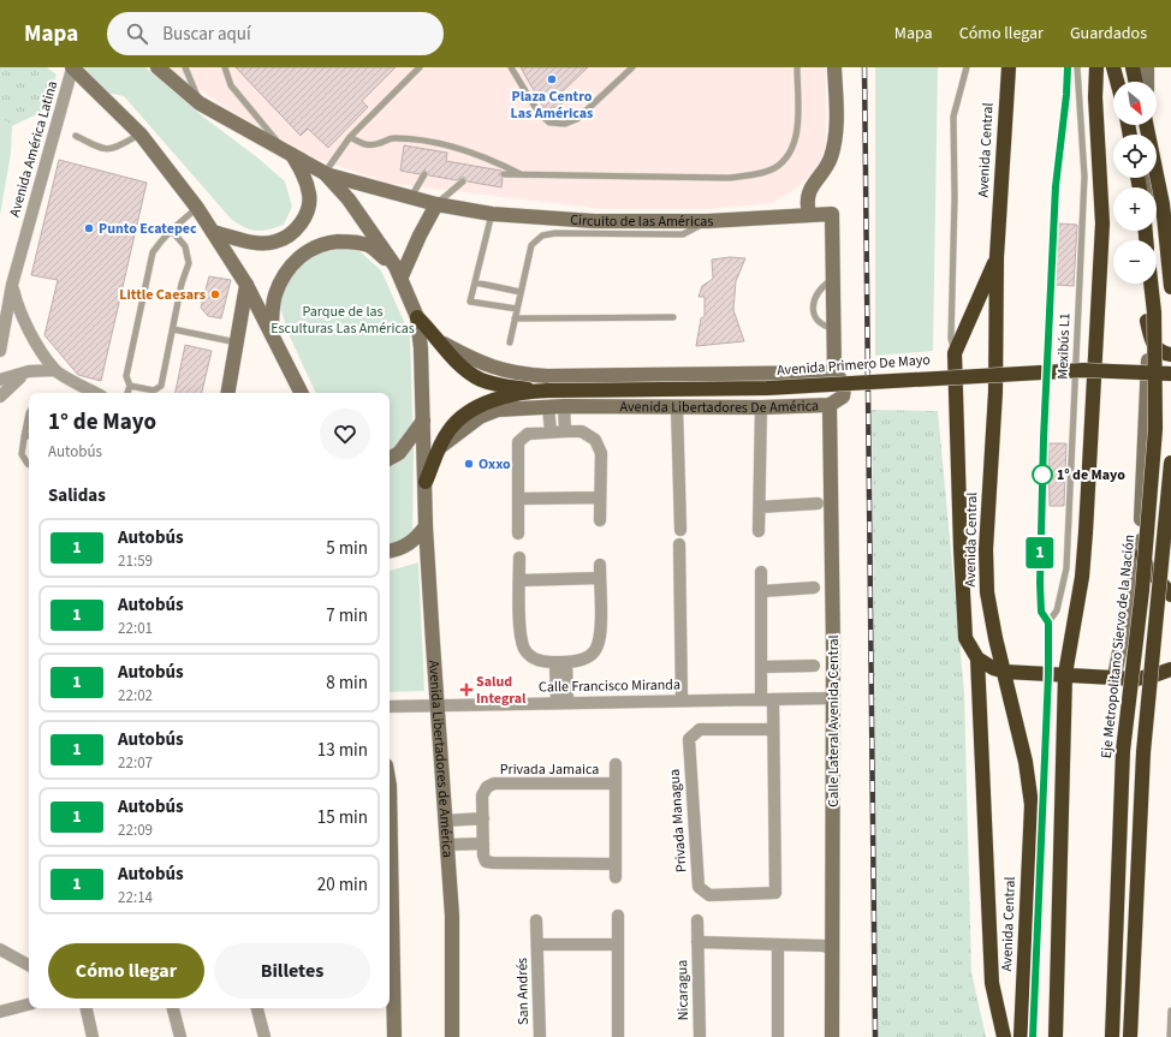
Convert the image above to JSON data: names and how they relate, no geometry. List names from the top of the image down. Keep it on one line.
{"streets":{"highway":["Avenida Central","Avenida Primero De Mayo","Eje Metropolitano Siervo de la Nación"],"main road":["Circuito de las Américas","Avenida Libertadores De América","Calle Lateral Avenida Central","Avenida Libertadores de América"],"street":["Avenida América Latina","Calle Francisco Miranda","Privada Jamaica","Privada Managua","Nicaragua","San Andrés"],"lane":["Mexibús L1"]},"crossings":[["Avenida Primero De Mayo","Avenida Libertadores De América"],["Avenida Primero De Mayo","Avenida Libertadores de América"],["Avenida Libertadores De América","Calle Lateral Avenida Central"],["Calle Francisco Miranda","Calle Lateral Avenida Central"],["Calle Francisco Miranda","Avenida Libertadores de América"],["Calle Francisco Miranda","Privada Managua"],["Calle Lateral Avenida Central","Nicaragua"]],"parks":["Parque de las Esculturas Las Américas"],"places":{"other":["Plaza Centro Las Américas","Punto Ecatepec","Little Caesars","Oxxo","1° de Mayo"],"health":["Salud Integral"]},"lines":["bus line 1"],"north":"bottom right","page":{"header":"Mapa","search":"Buscar aquí","nav":["Mapa","Cómo llegar","Guardados"],"on_map":"1","map_buttons":["+","−"],"heading":[["1° de Mayo","Autobús"],"Salidas"],"list":[{"mark":"1","name":"Autobús","note":"21:59","value":"5 min"},{"mark":"1","name":"Autobús","note":"22:01","value":"7 min"},{"mark":"1","name":"Autobús","note":"22:02","value":"8 min"},{"mark":"1","name":"Autobús","note":"22:07","value":"13 min"},{"mark":"1","name":"Autobús","note":"22:09","value":"15 min"},{"mark":"1","name":"Autobús","note":"22:14","value":"20 min"}],"buttons":["Cómo llegar","Billetes"]}}
